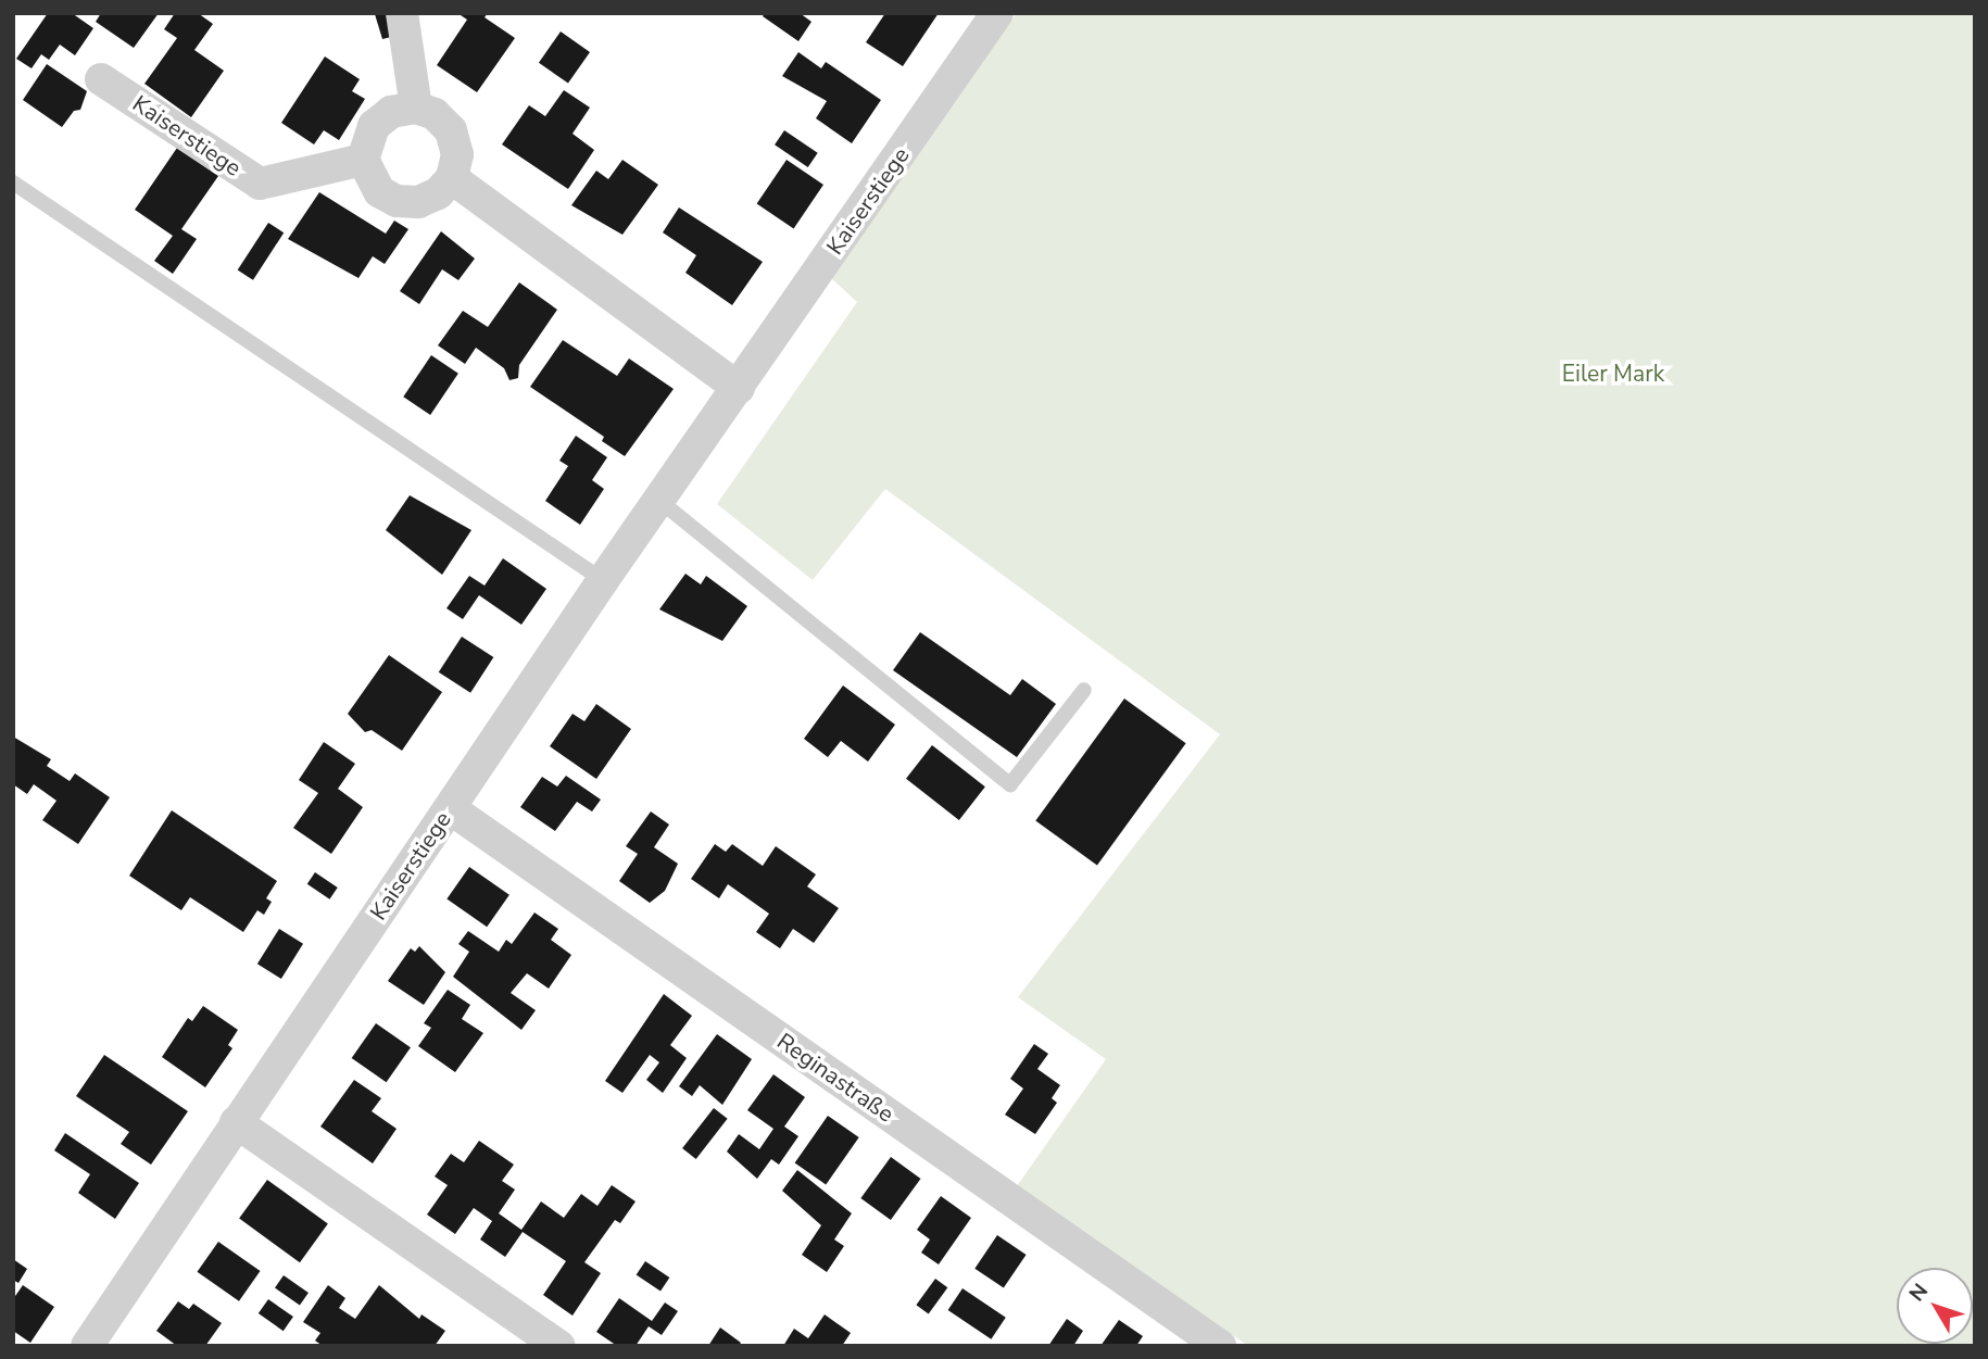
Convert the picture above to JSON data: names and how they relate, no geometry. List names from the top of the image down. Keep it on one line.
{"streets":{"street":["Kaiserstiege","Reginastraße"]},"crossings":[["Kaiserstiege","Reginastraße"]],"parks":["Eiler Mark"],"north":"top left"}
